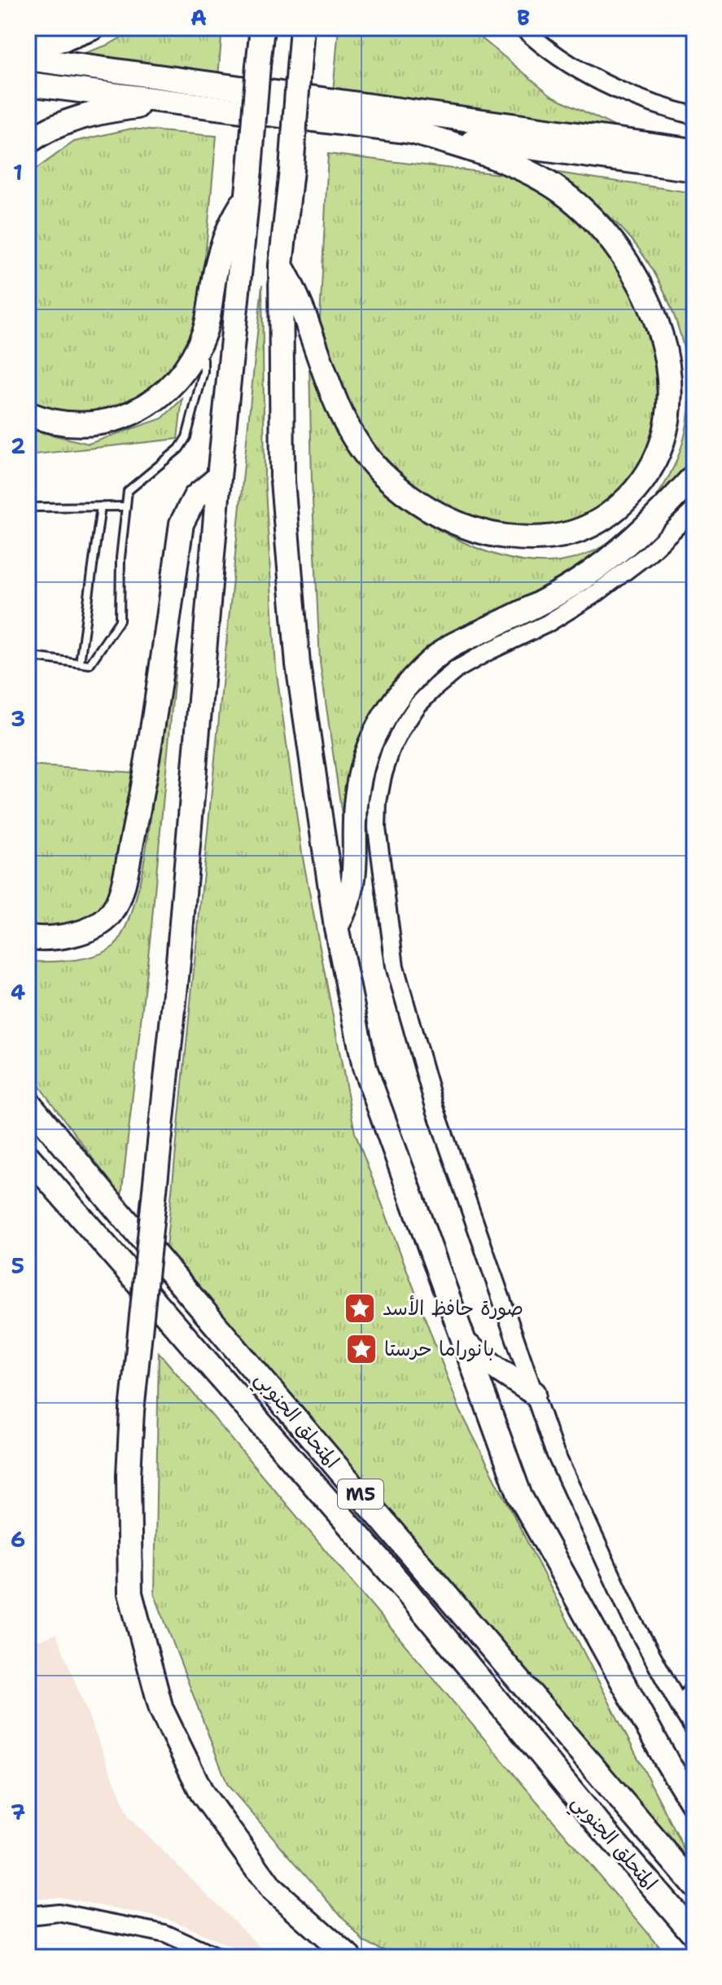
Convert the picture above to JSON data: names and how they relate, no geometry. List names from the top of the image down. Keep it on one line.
{"streets":{"highway":["المتحلق الجنوبي","M5"]},"places":{"place":["صورة حافظ الأسد","بانوراما حرستا"]},"grid":{"columns":["A","B"],"rows":["1","2","3","4","5","6","7"]}}
